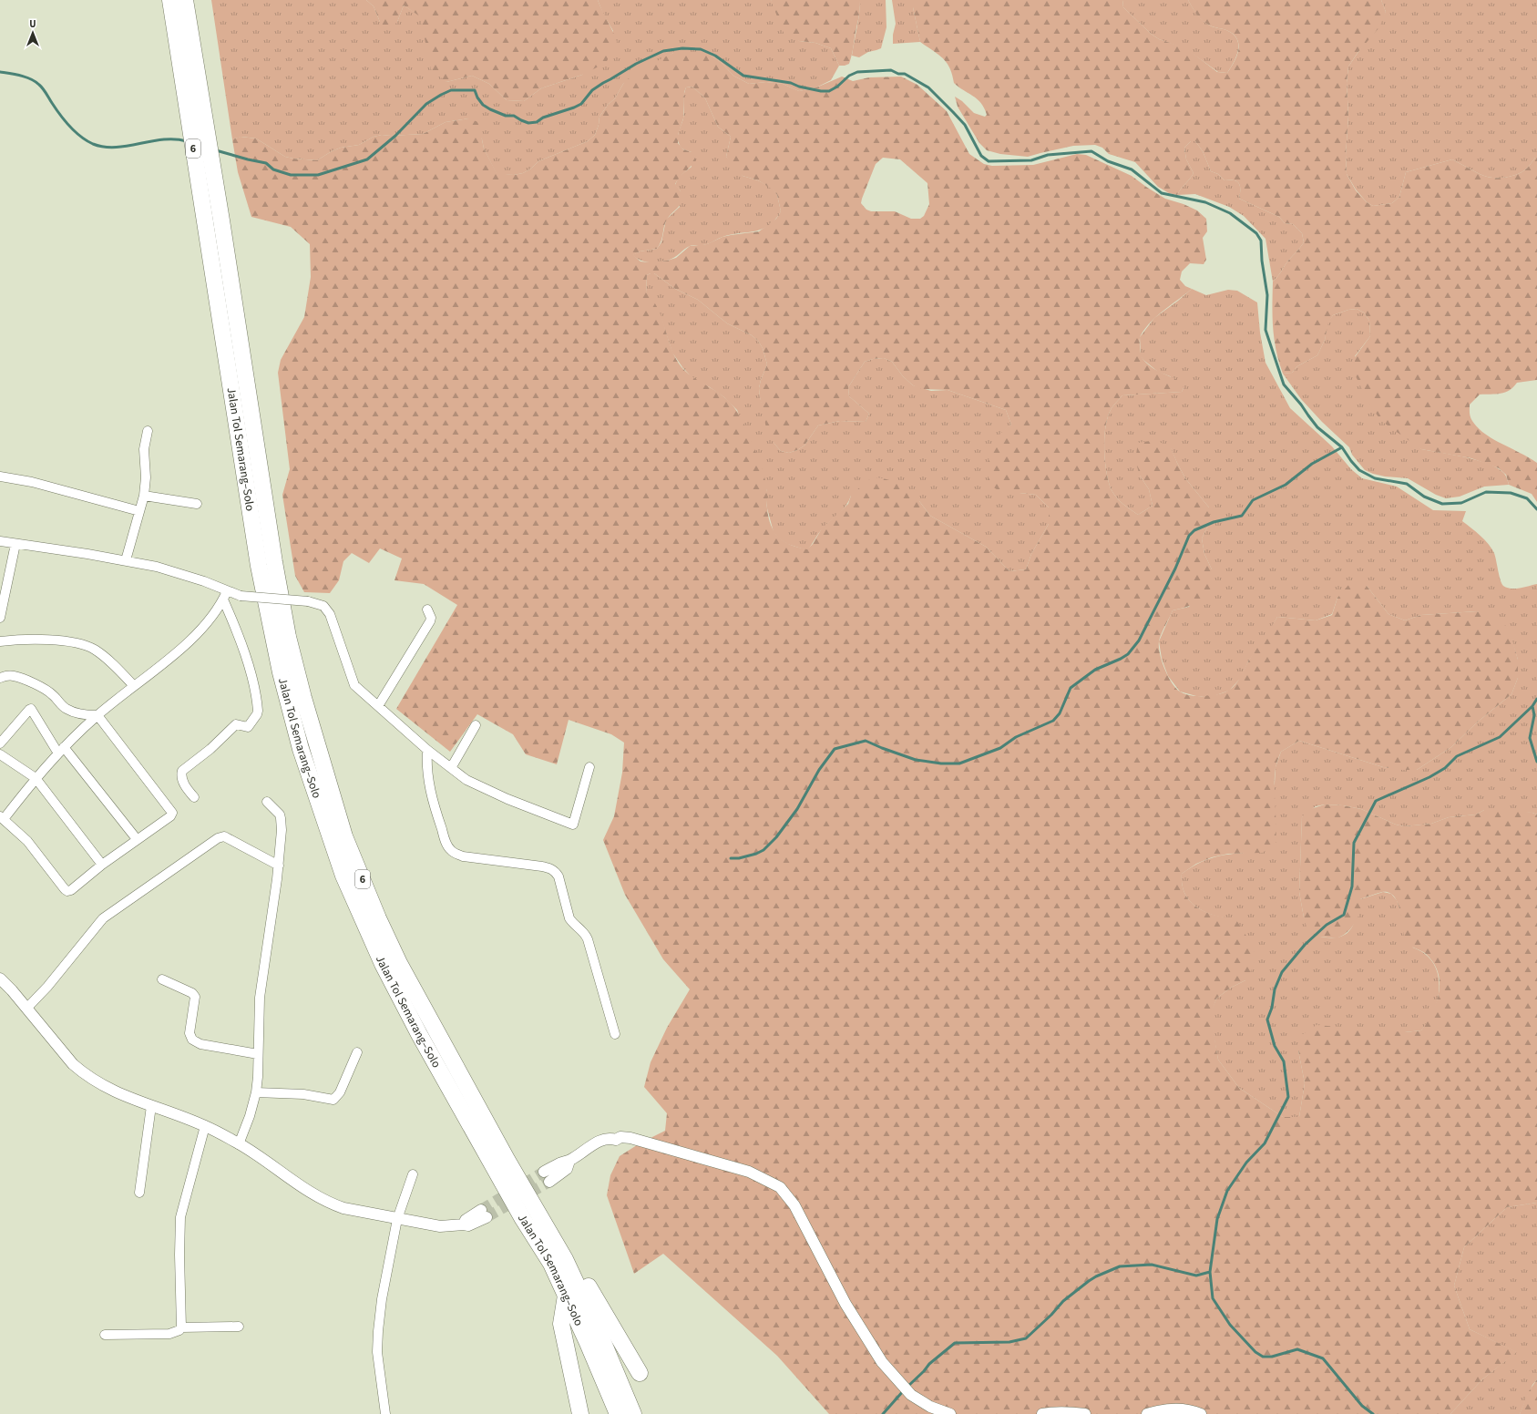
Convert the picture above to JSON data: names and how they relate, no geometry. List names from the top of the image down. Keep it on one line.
{"streets":{"highway":["6","Jalan Tol Semarang–Solo"]},"north":"top"}
